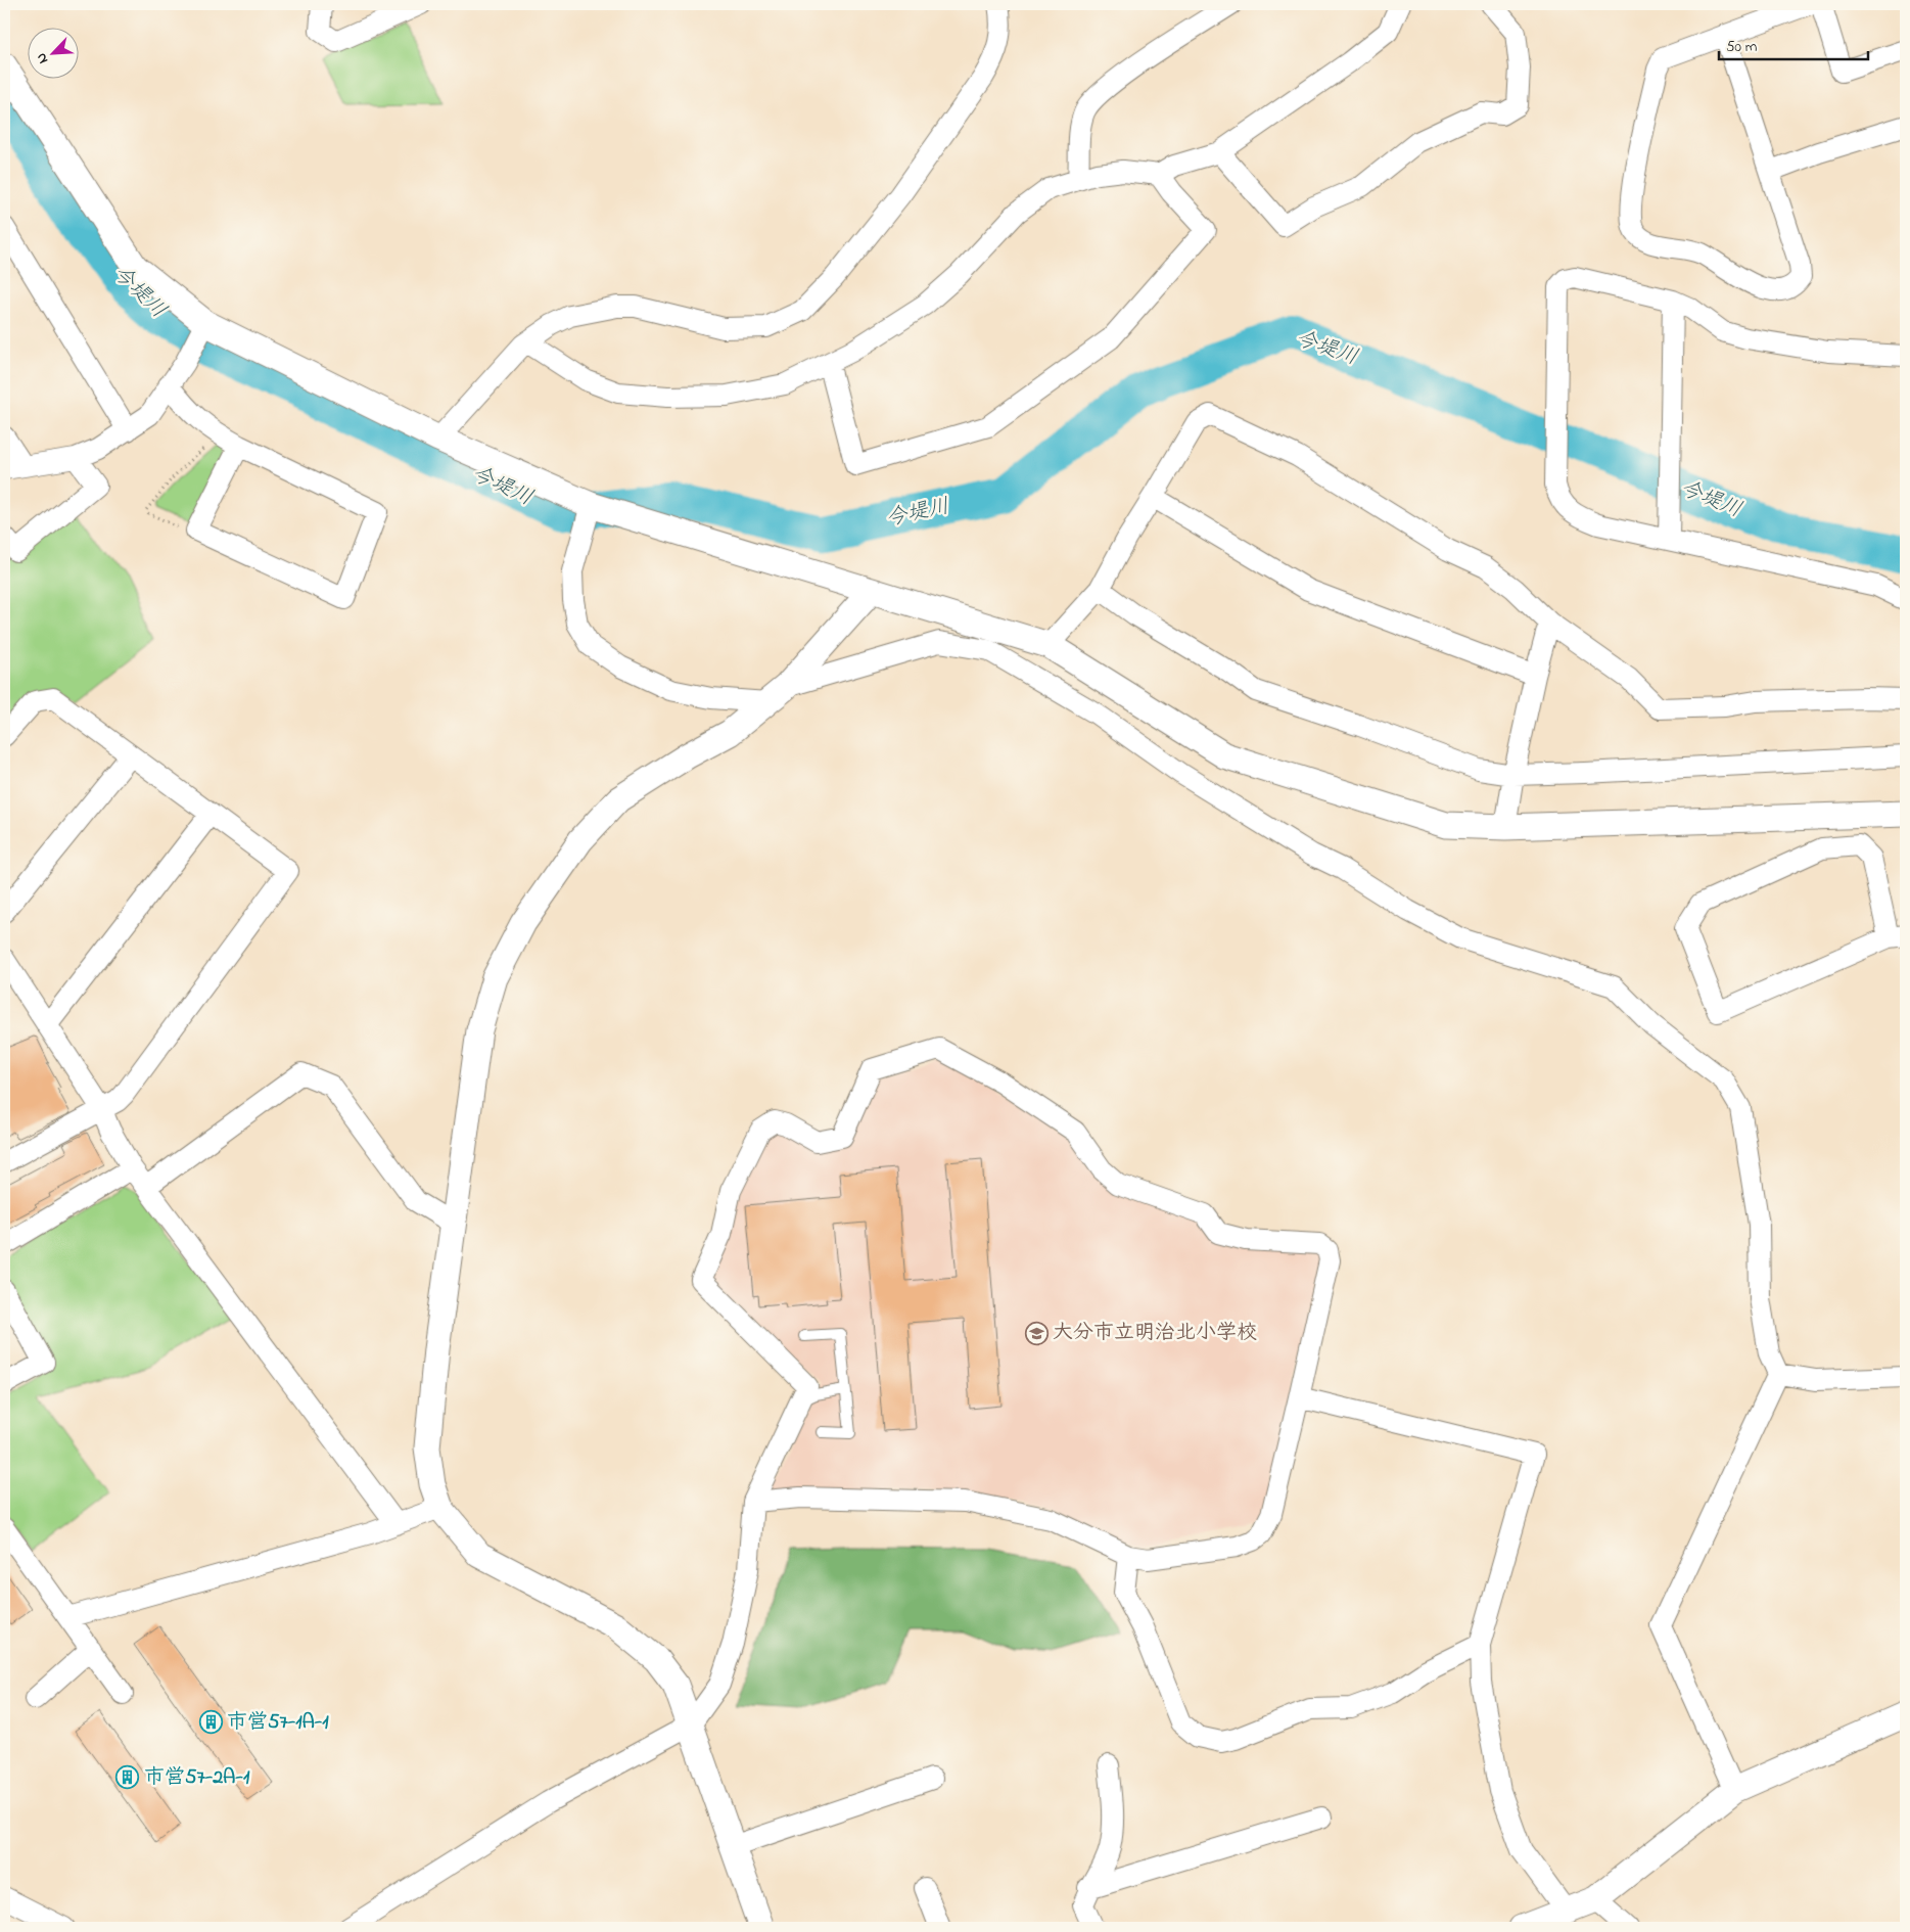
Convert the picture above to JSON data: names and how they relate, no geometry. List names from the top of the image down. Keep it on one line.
{"water":["今堤川"],"places":{"school or university":["大分市立明治北小学校"],"building":["市営57-1A-1","市営57-2A-1"]},"scale_bar":"50 m","north":"bottom left"}
